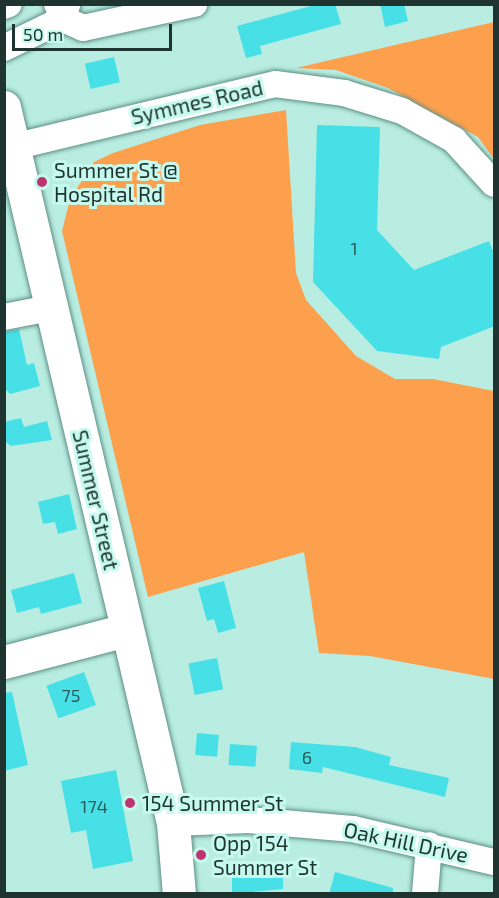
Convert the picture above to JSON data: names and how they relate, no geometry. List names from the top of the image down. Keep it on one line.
{"streets":{"main road":["Summer Street"],"street":["Symmes Road","Oak Hill Drive"]},"crossings":[["Symmes Road","Summer Street"],["Summer Street","Oak Hill Drive"]],"places":["Summer St @ Hospital Rd","154 Summer St","Opp 154 Summer St"],"house_numbers":["1","75","6","174"],"scale_bar":"50 m"}
